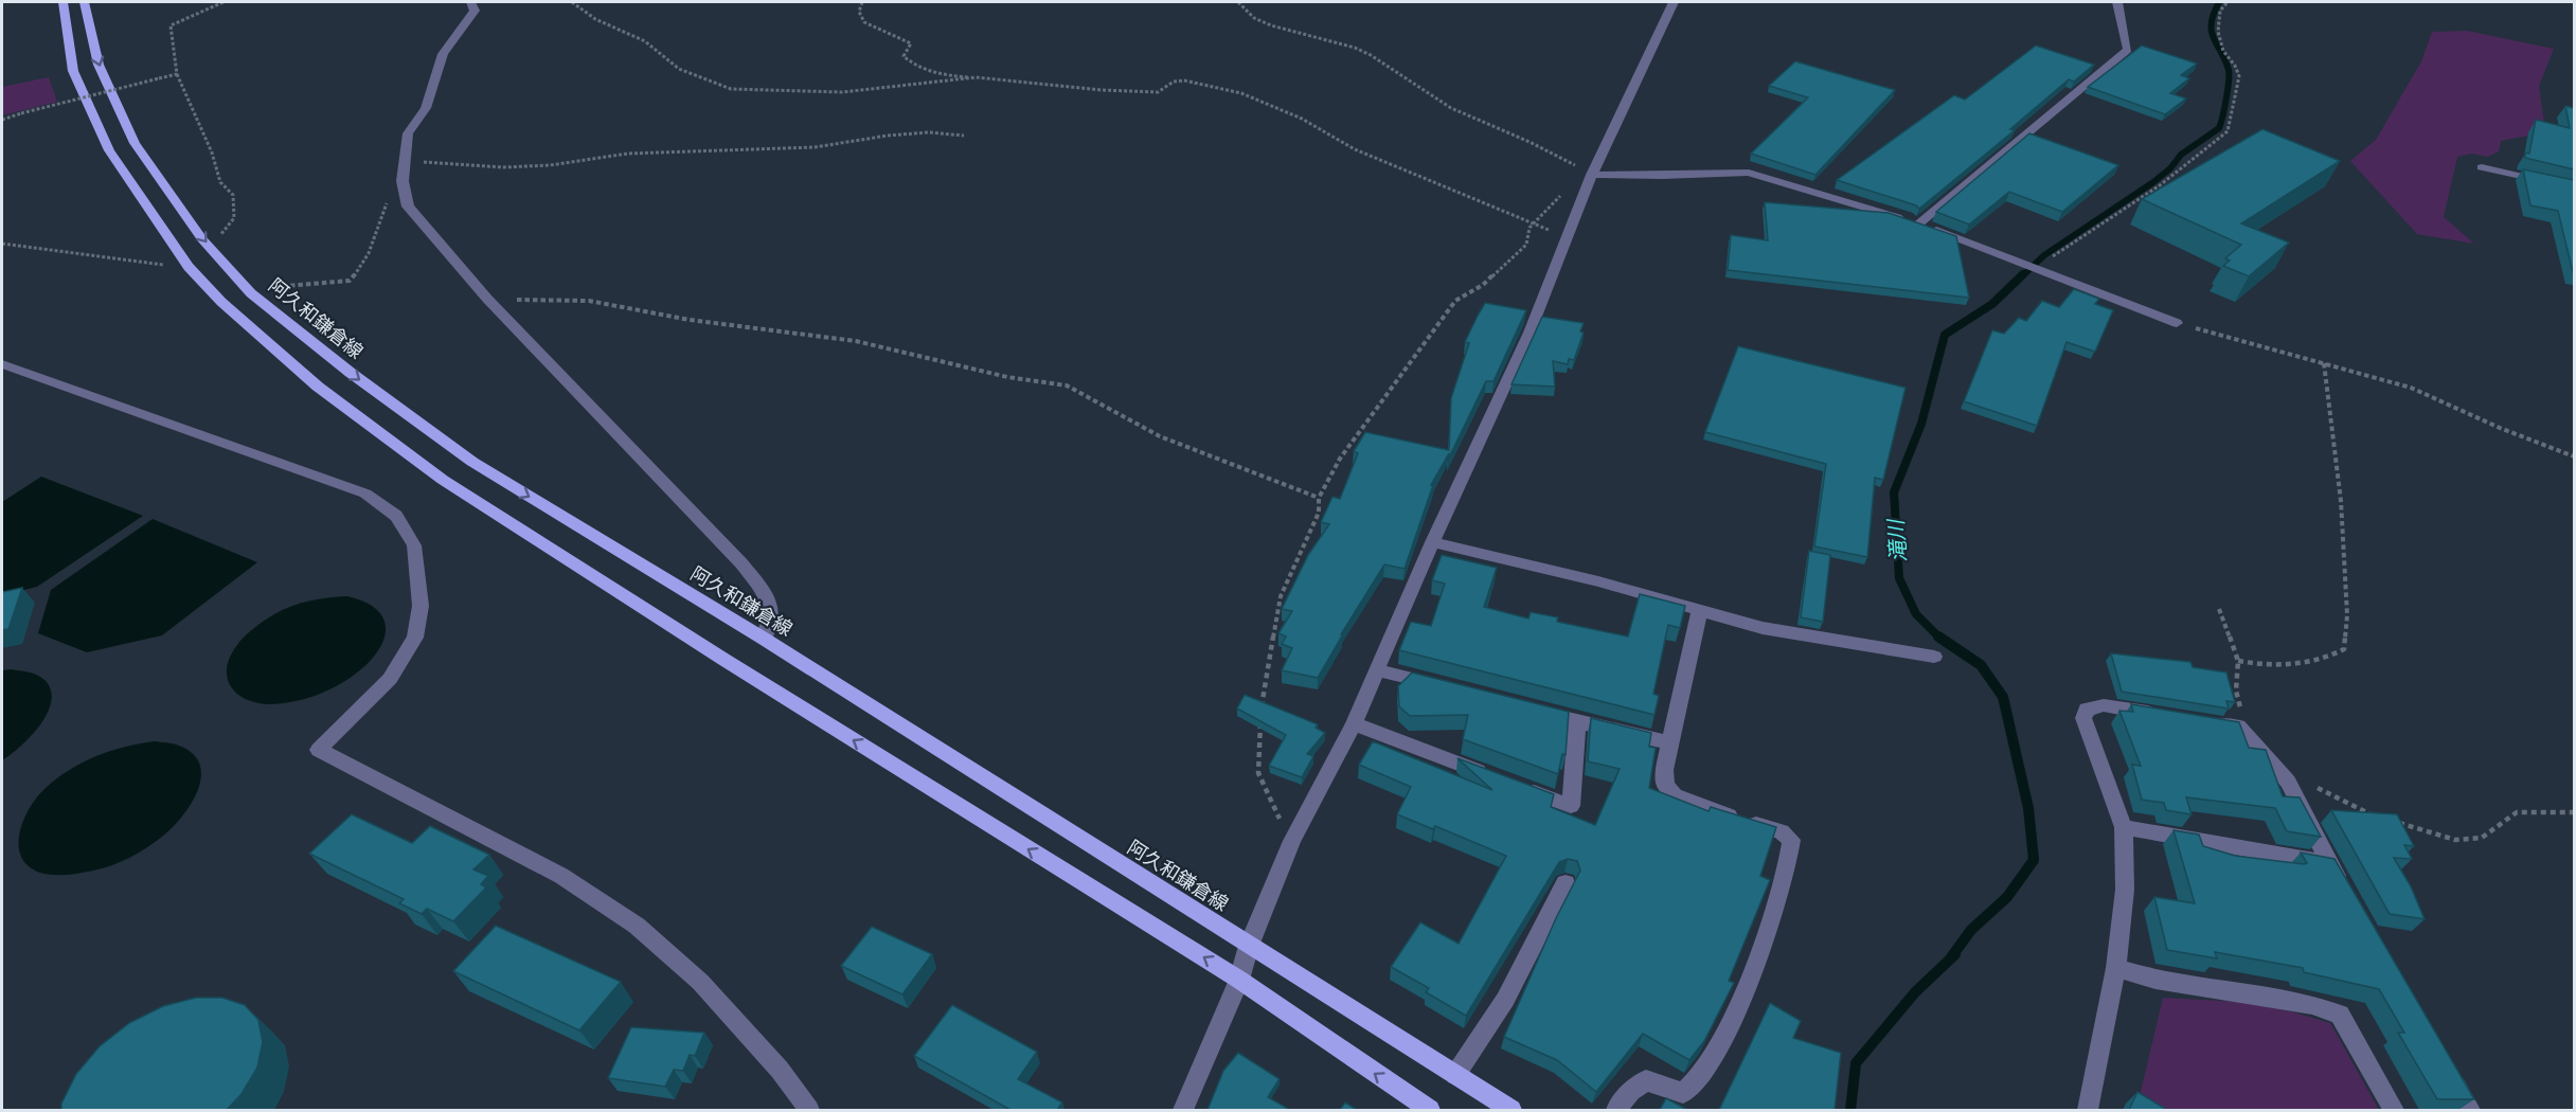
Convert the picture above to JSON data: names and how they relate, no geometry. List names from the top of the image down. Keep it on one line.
{"streets":{"main road":["阿久和鎌倉線"]},"water":["滝川"]}
